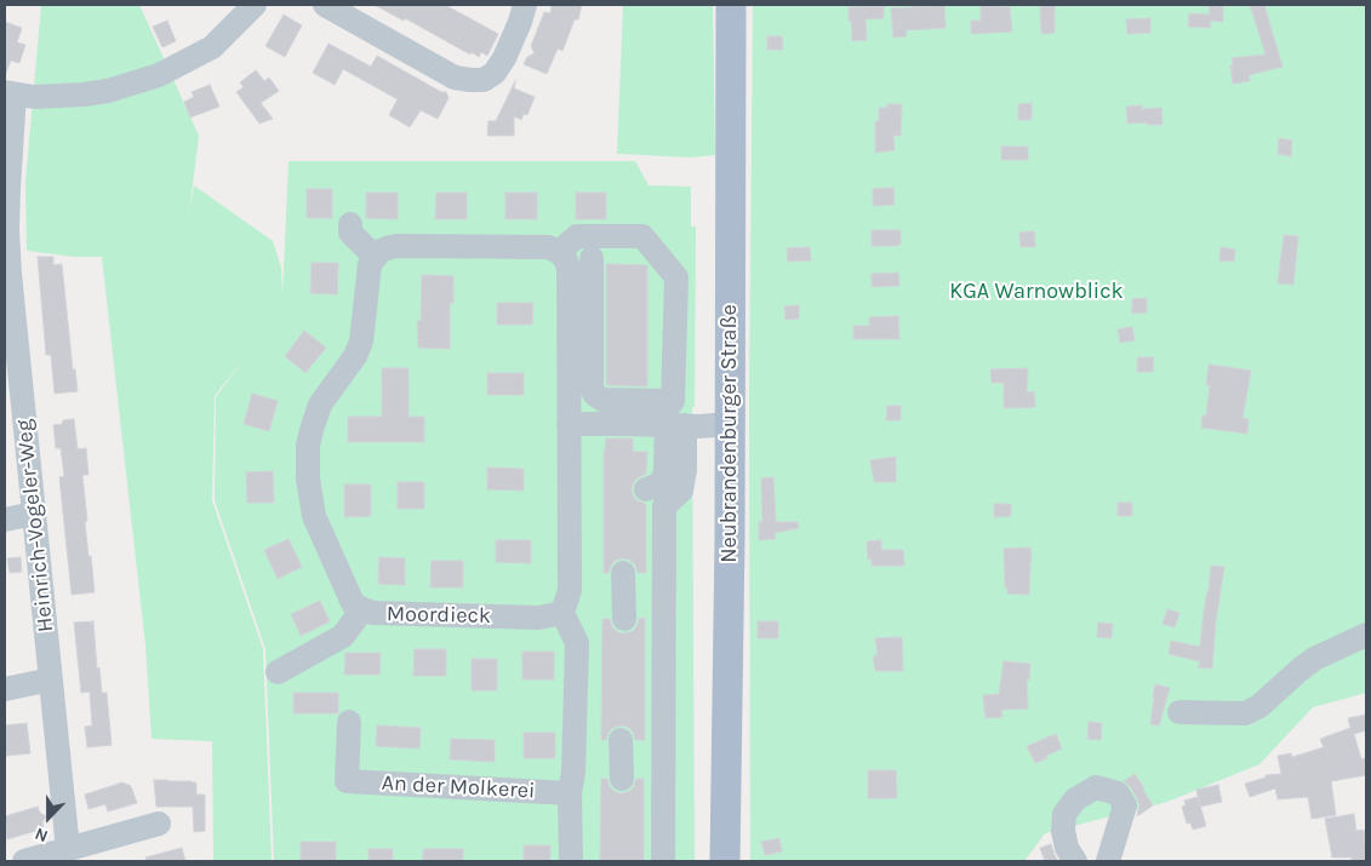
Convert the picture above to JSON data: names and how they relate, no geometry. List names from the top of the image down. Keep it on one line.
{"streets":{"main road":["Neubrandenburger Straße"],"street":["Heinrich-Vogeler-Weg","Moordieck","An der Molkerei"]},"parks":["KGA Warnowblick"],"north":"bottom"}
